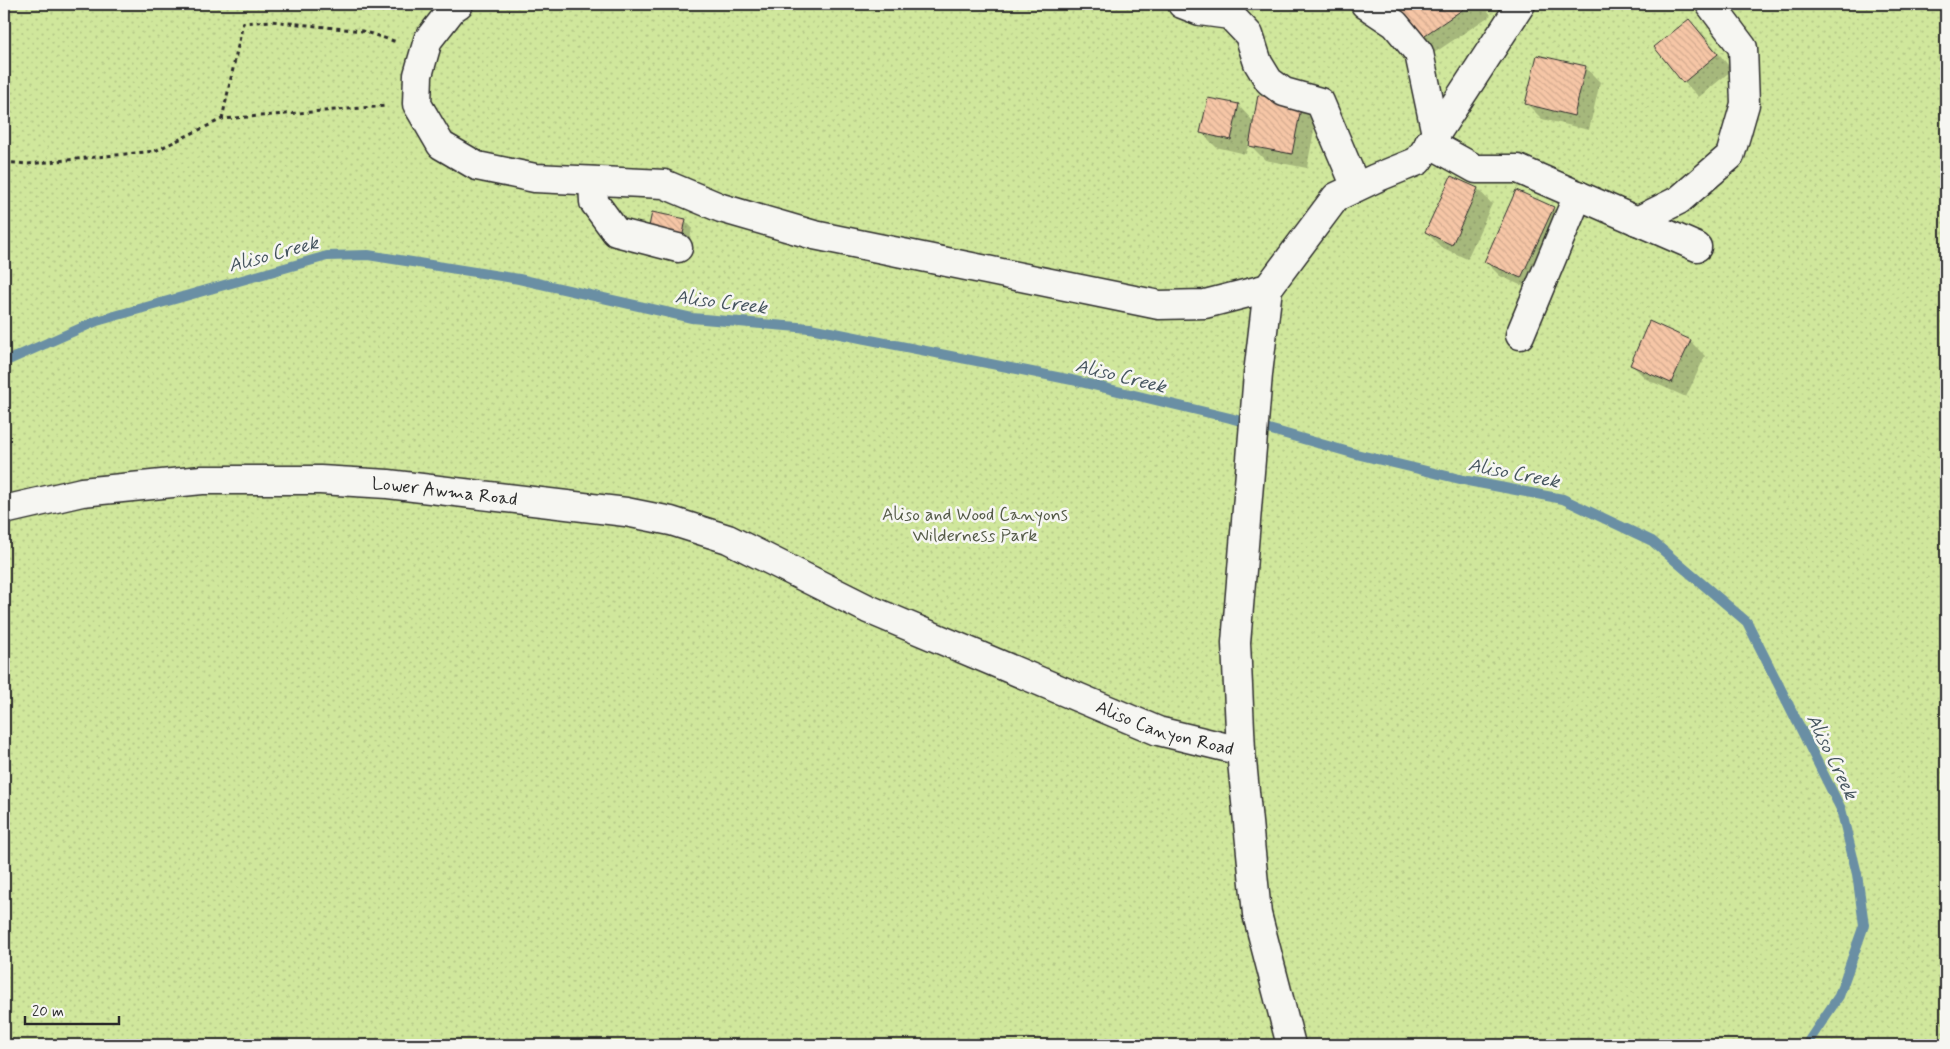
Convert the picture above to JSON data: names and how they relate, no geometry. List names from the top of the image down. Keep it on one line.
{"streets":{"lane":["Lower Awma Road","Aliso Canyon Road"]},"crossings":[["Lower Awma Road","Aliso Canyon Road"]],"water":["Aliso Creek"],"parks":["Aliso and Wood Canyons Wilderness Park"],"scale_bar":"20 m"}
